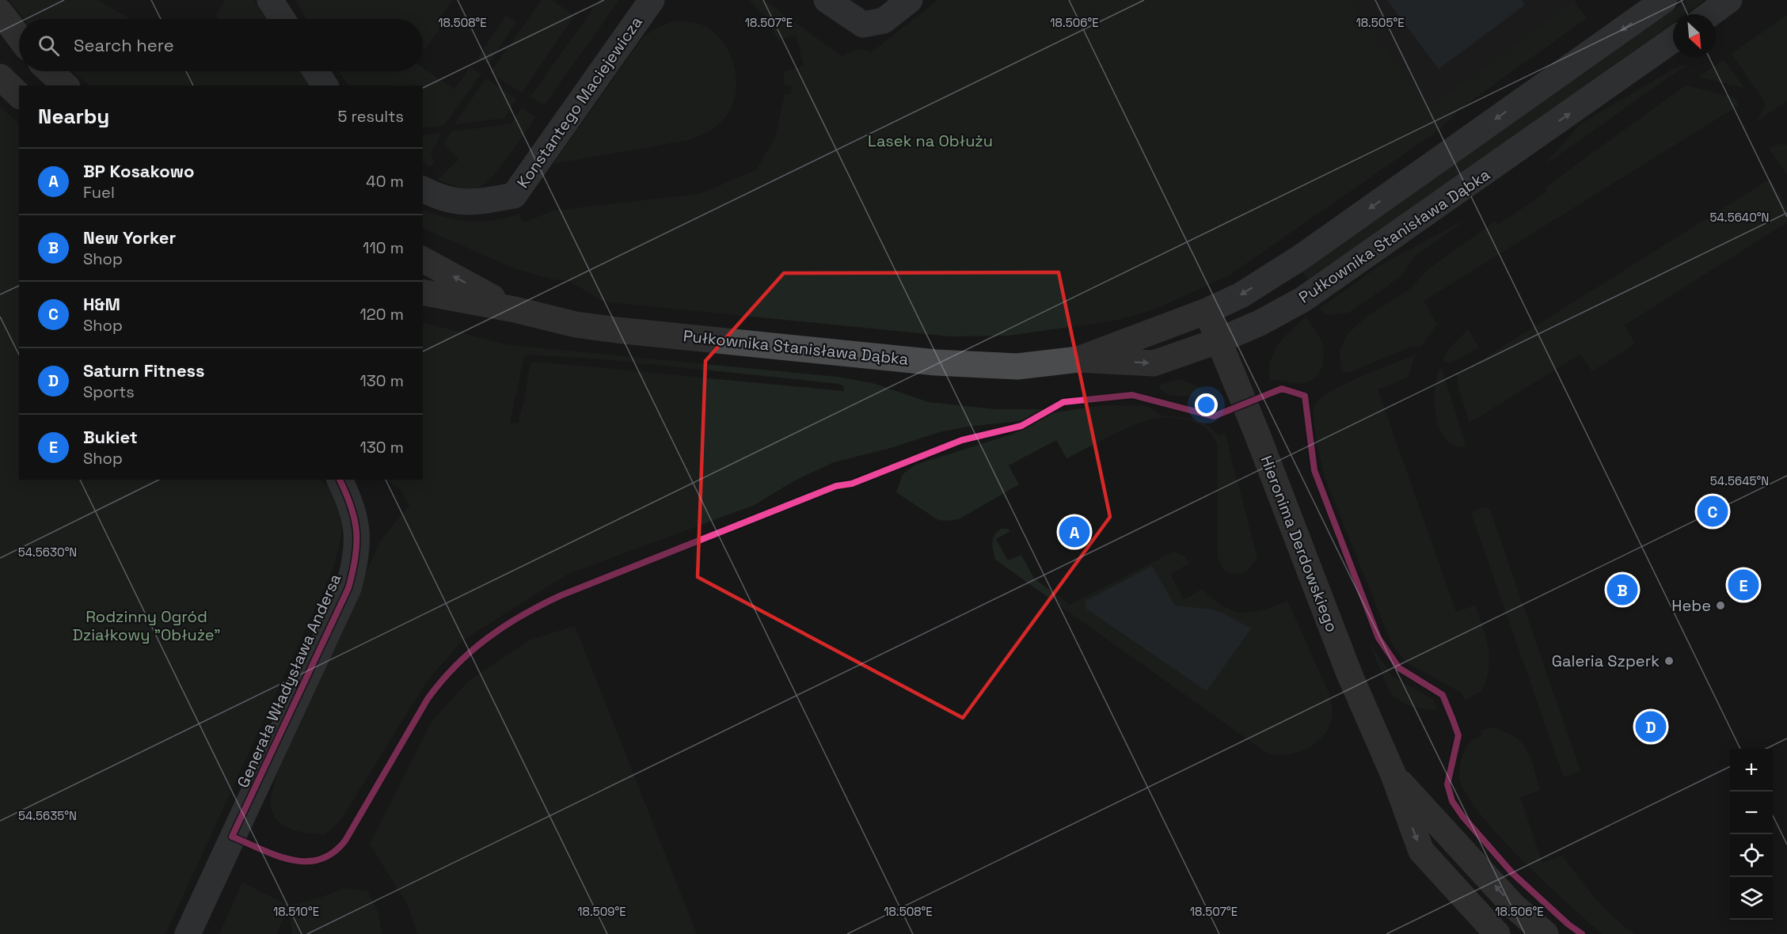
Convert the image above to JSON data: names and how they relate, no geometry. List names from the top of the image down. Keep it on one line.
{"streets":{"main road":["Pułkownika Stanisława Dąbka","Hieronima Derdowskiego"],"street":["Konstantego Maciejewicza","Generała Władysława Andersa"]},"crossings":[["Pułkownika Stanisława Dąbka","Hieronima Derdowskiego"]],"parks":["Lasek na Obłużu","Rodzinny Ogród Działkowy \"Obłuże\""],"places":["Hebe","Galeria Szperk"],"north":"bottom right","page":{"search":"Search here","heading":["Nearby","5 results"],"list":[{"mark":"A","name":"BP Kosakowo","note":"Fuel","value":"40 m"},{"mark":"B","name":"New Yorker","note":"Shop","value":"110 m"},{"mark":"C","name":"H&M","note":"Shop","value":"120 m"},{"mark":"D","name":"Saturn Fitness","note":"Sports","value":"130 m"},{"mark":"E","name":"Bukiet","note":"Shop","value":"130 m"}],"pins":["C","A","E","B","D"],"map_buttons":["+","−"]},"coordinates":["18.508°E","18.507°E","18.506°E","18.505°E","54.5640°N","54.5645°N","54.5630°N","54.5635°N","18.510°E","18.509°E"]}
